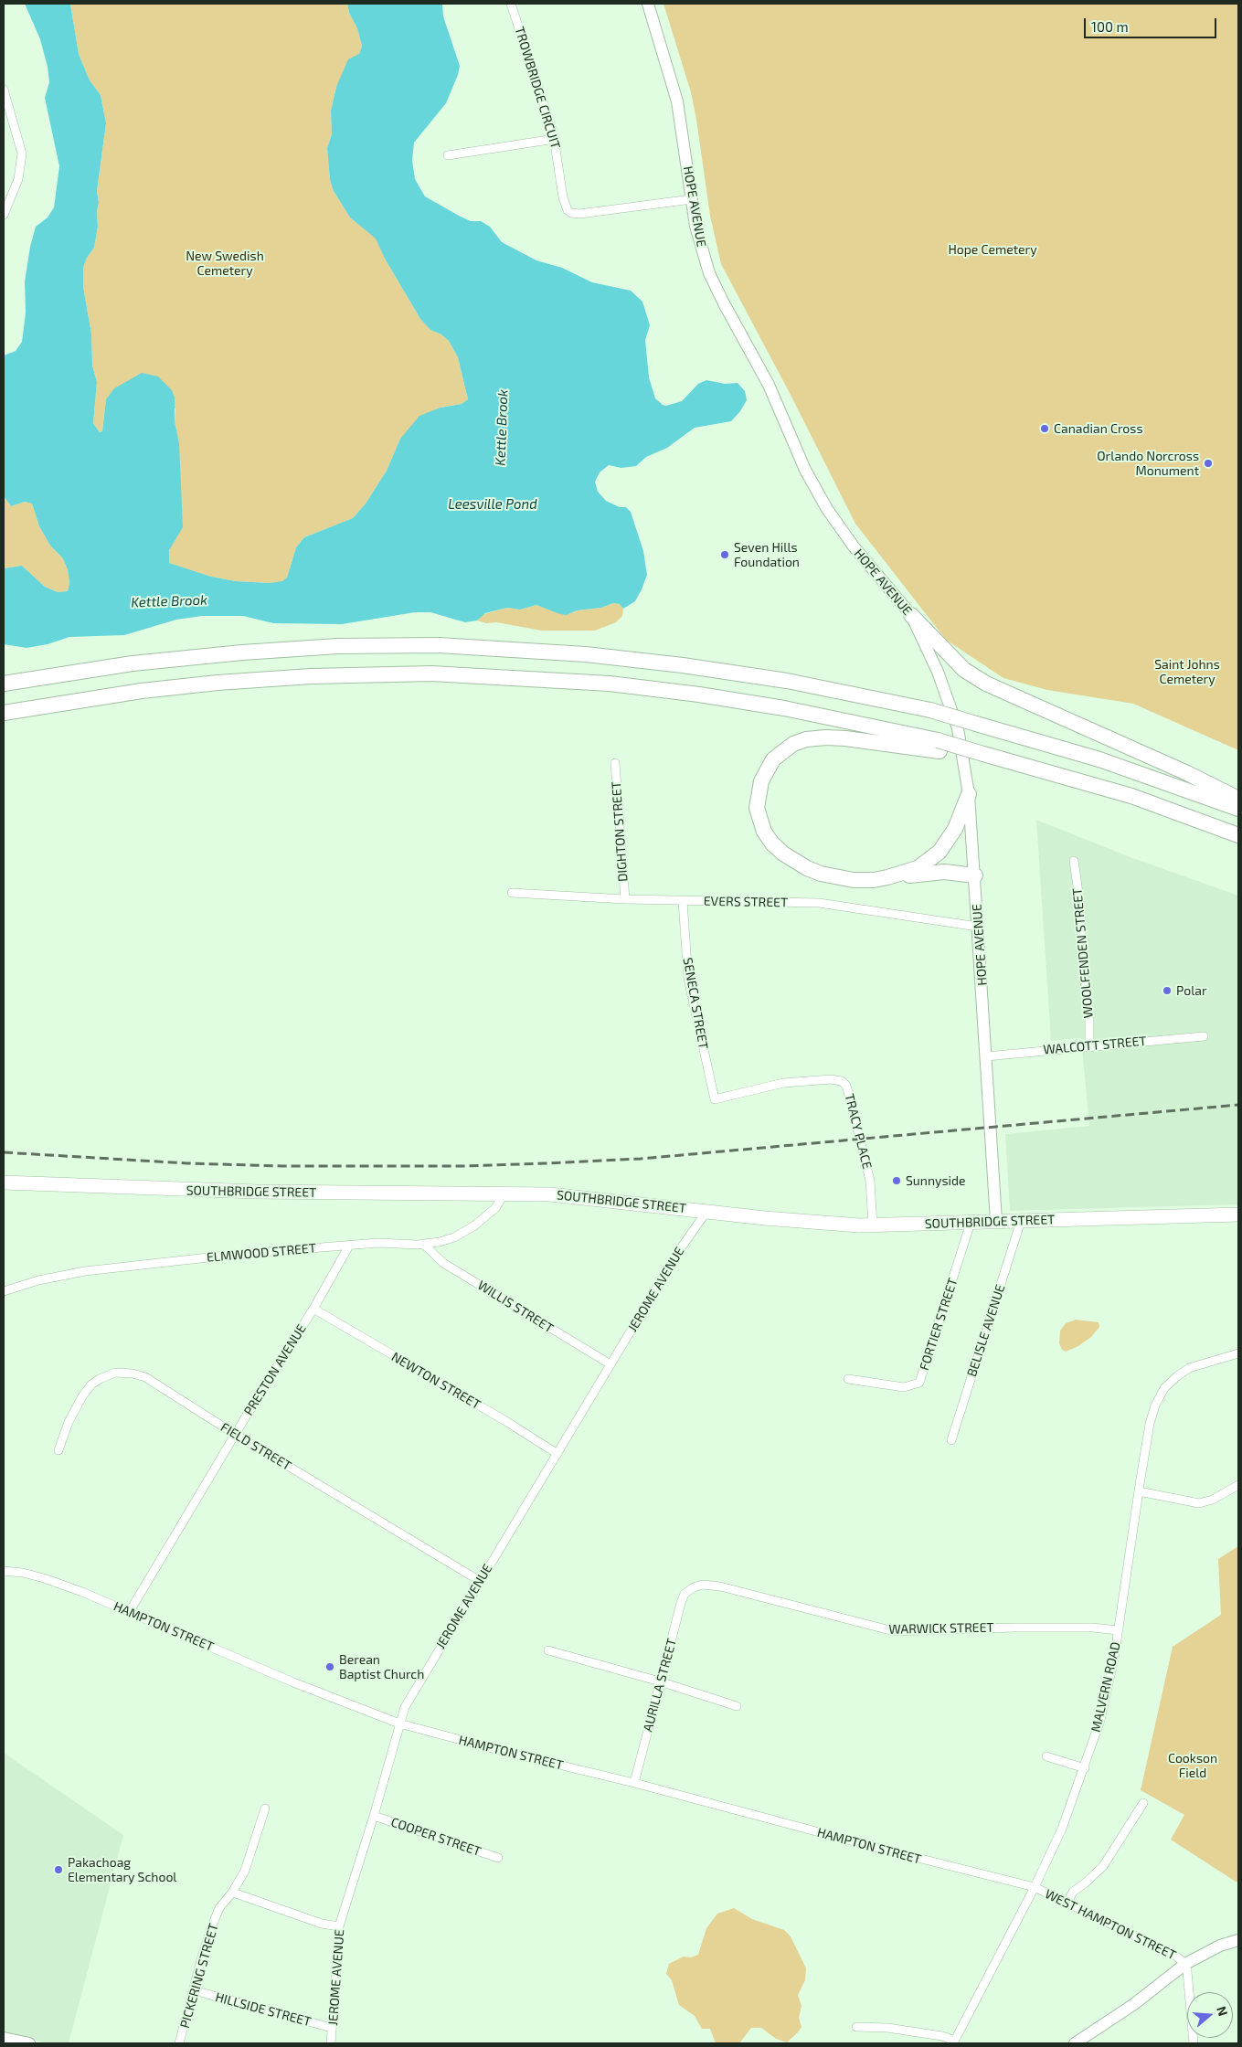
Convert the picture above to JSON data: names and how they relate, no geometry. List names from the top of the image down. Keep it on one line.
{"streets":{"main road":["HOPE AVENUE","SOUTHBRIDGE STREET"],"street":["TROWBRIDGE CIRCUIT","DIGHTON STREET","EVERS STREET","WOOLFENDEN STREET","SENECA STREET","WALCOTT STREET","TRACY PLACE","ELMWOOD STREET","JEROME AVENUE","WILLIS STREET","FORTIER STREET","BELISLE AVENUE","PRESTON AVENUE","NEWTON STREET","FIELD STREET","HAMPTON STREET","WARWICK STREET","AURILLA STREET","MALVERN ROAD","COOPER STREET","WEST HAMPTON STREET","PICKERING STREET","HILLSIDE STREET"]},"crossings":[["TROWBRIDGE CIRCUIT","HOPE AVENUE"],["HOPE AVENUE","EVERS STREET"],["HOPE AVENUE","WALCOTT STREET"],["HOPE AVENUE","SOUTHBRIDGE STREET"],["DIGHTON STREET","EVERS STREET"],["EVERS STREET","SENECA STREET"],["WOOLFENDEN STREET","WALCOTT STREET"],["SENECA STREET","TRACY PLACE"],["TRACY PLACE","SOUTHBRIDGE STREET"],["SOUTHBRIDGE STREET","ELMWOOD STREET"],["SOUTHBRIDGE STREET","JEROME AVENUE"],["SOUTHBRIDGE STREET","FORTIER STREET"],["SOUTHBRIDGE STREET","BELISLE AVENUE"],["ELMWOOD STREET","WILLIS STREET"],["ELMWOOD STREET","PRESTON AVENUE"],["JEROME AVENUE","WILLIS STREET"],["JEROME AVENUE","NEWTON STREET"],["JEROME AVENUE","FIELD STREET"],["JEROME AVENUE","HAMPTON STREET"],["JEROME AVENUE","COOPER STREET"],["JEROME AVENUE","HILLSIDE STREET"],["PRESTON AVENUE","NEWTON STREET"],["PRESTON AVENUE","FIELD STREET"],["PRESTON AVENUE","HAMPTON STREET"],["HAMPTON STREET","AURILLA STREET"],["HAMPTON STREET","MALVERN ROAD"],["HAMPTON STREET","WEST HAMPTON STREET"],["WARWICK STREET","AURILLA STREET"],["WARWICK STREET","MALVERN ROAD"],["MALVERN ROAD","WEST HAMPTON STREET"],["PICKERING STREET","HILLSIDE STREET"]],"water":["Kettle Brook","Leesville Pond"],"parks":["Hope Cemetery","New Swedish Cemetery","Saint Johns Cemetery","Cookson Field"],"places":["Canadian Cross","Orlando Norcross Monument","Seven Hills Foundation","Polar","Sunnyside","Berean Baptist Church","Pakachoag Elementary School"],"scale_bar":"100 m","north":"right"}
